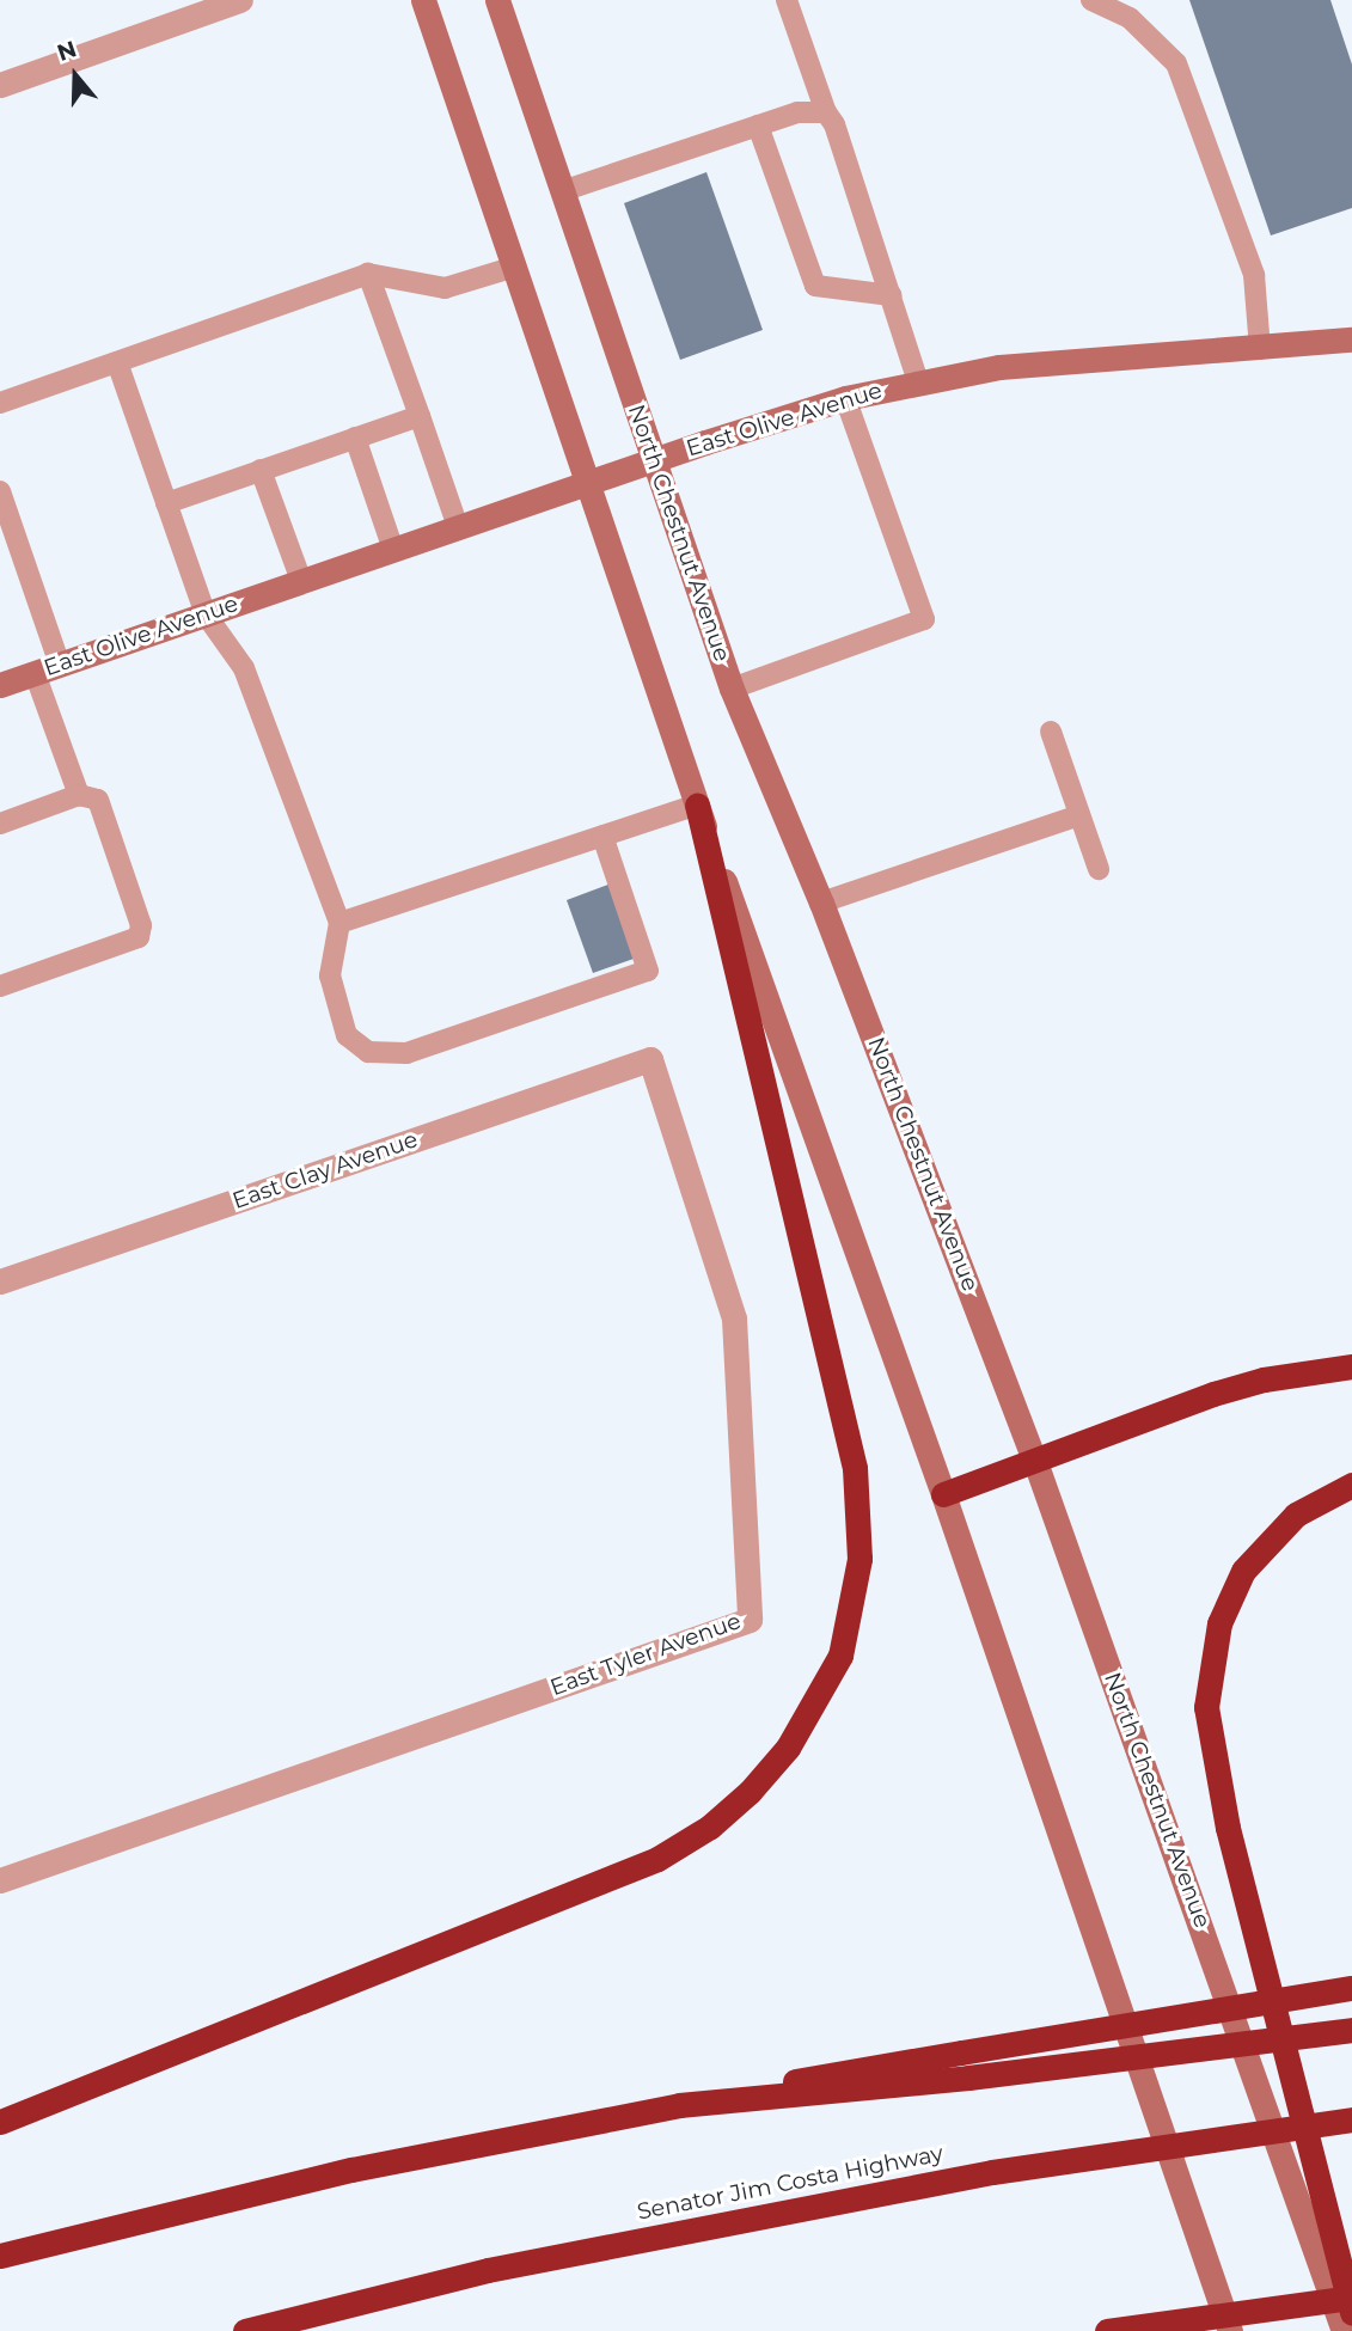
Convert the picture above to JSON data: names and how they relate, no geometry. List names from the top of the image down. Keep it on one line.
{"streets":{"highway":["Senator Jim Costa Highway"],"main road":["East Olive Avenue","North Chestnut Avenue"],"street":["East Clay Avenue","East Tyler Avenue"]},"crossings":[["East Olive Avenue","North Chestnut Avenue"],["East Clay Avenue","East Tyler Avenue"]],"north":"top"}
